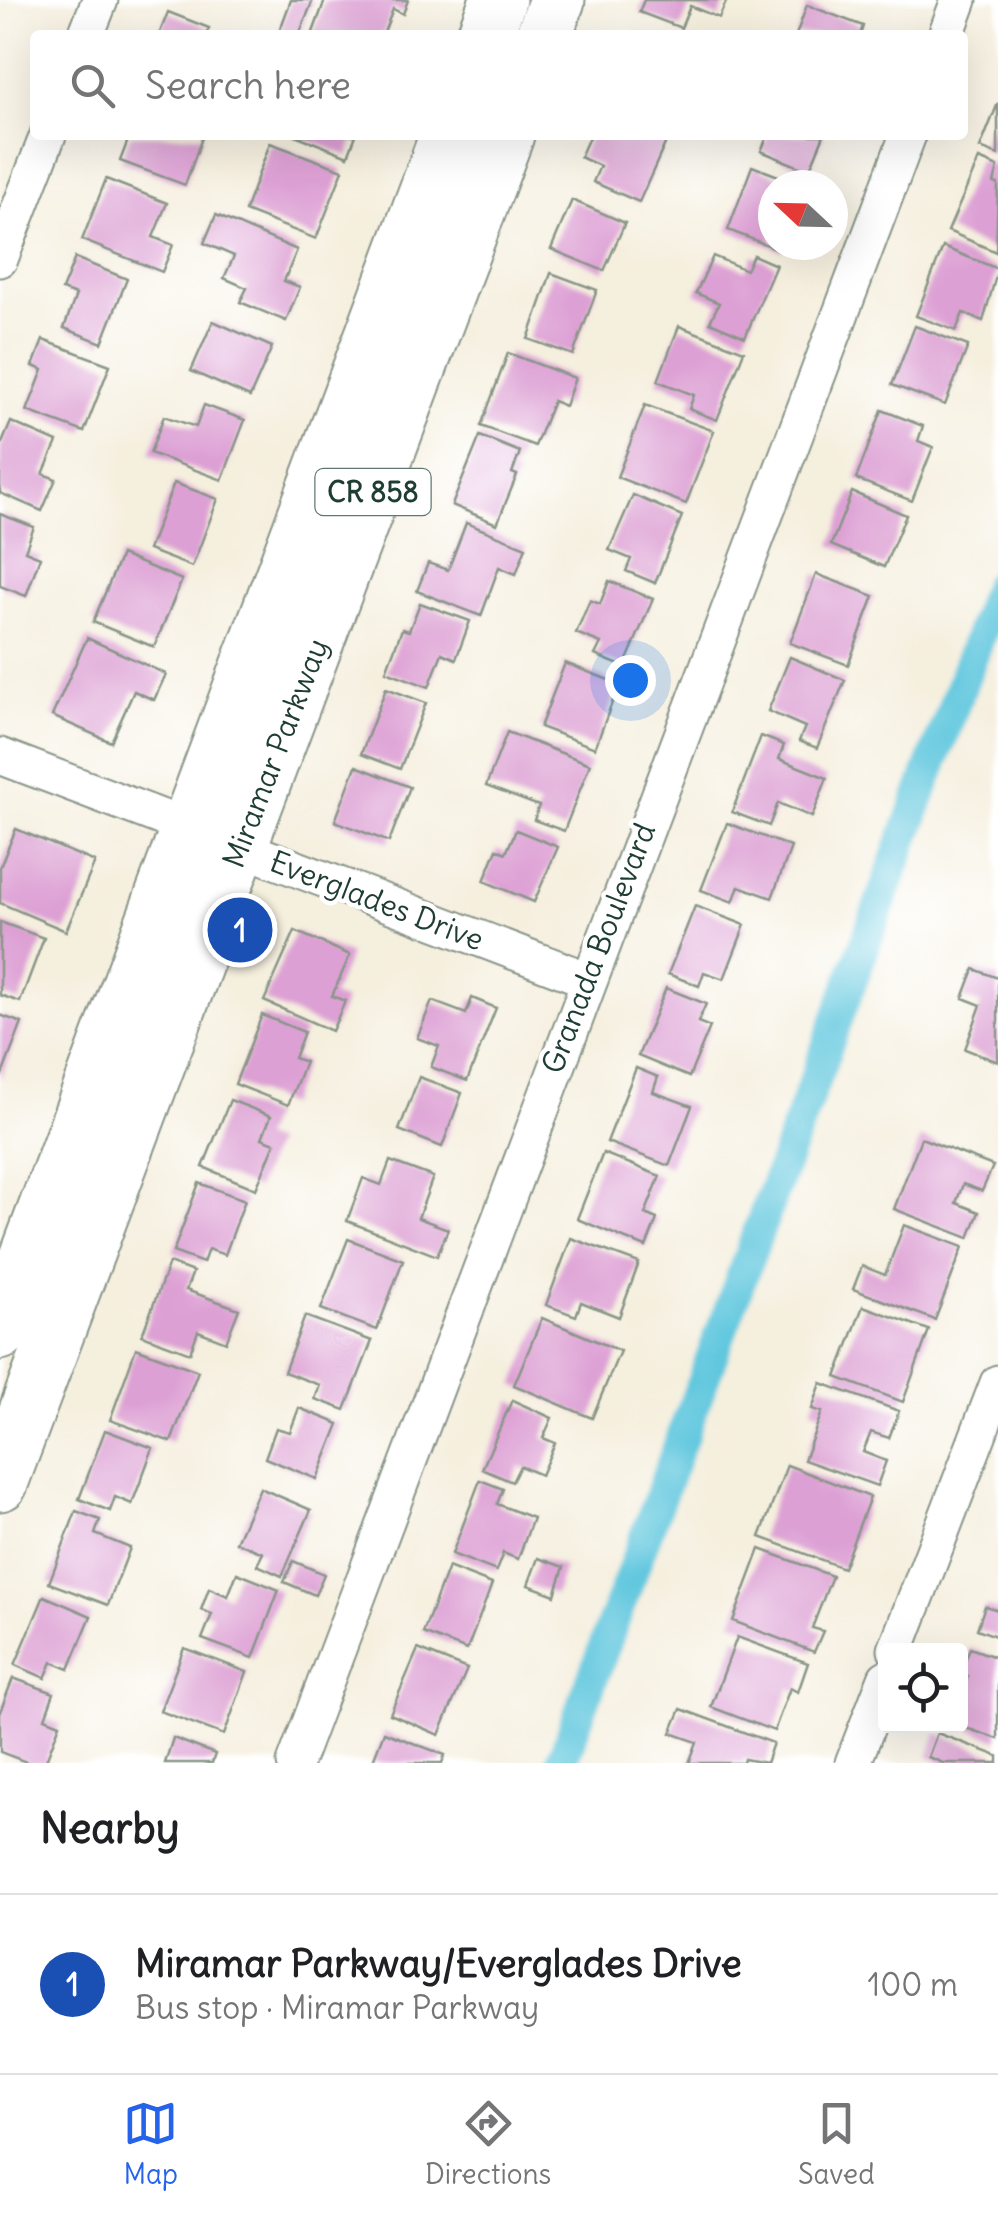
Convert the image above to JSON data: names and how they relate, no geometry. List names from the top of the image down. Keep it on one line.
{"streets":{"main road":["CR 858","Miramar Parkway"],"street":["Everglades Drive","Granada Boulevard"]},"crossings":[["Miramar Parkway","Everglades Drive"],["Everglades Drive","Granada Boulevard"]],"north":"left","page":{"search":"Search here","pins":"1","heading":"Nearby","list":[{"mark":"1","name":"Miramar Parkway/Everglades Drive","note":"Bus stop · Miramar Parkway","value":"100 m"}],"nav":["Map","Directions","Saved"]}}
